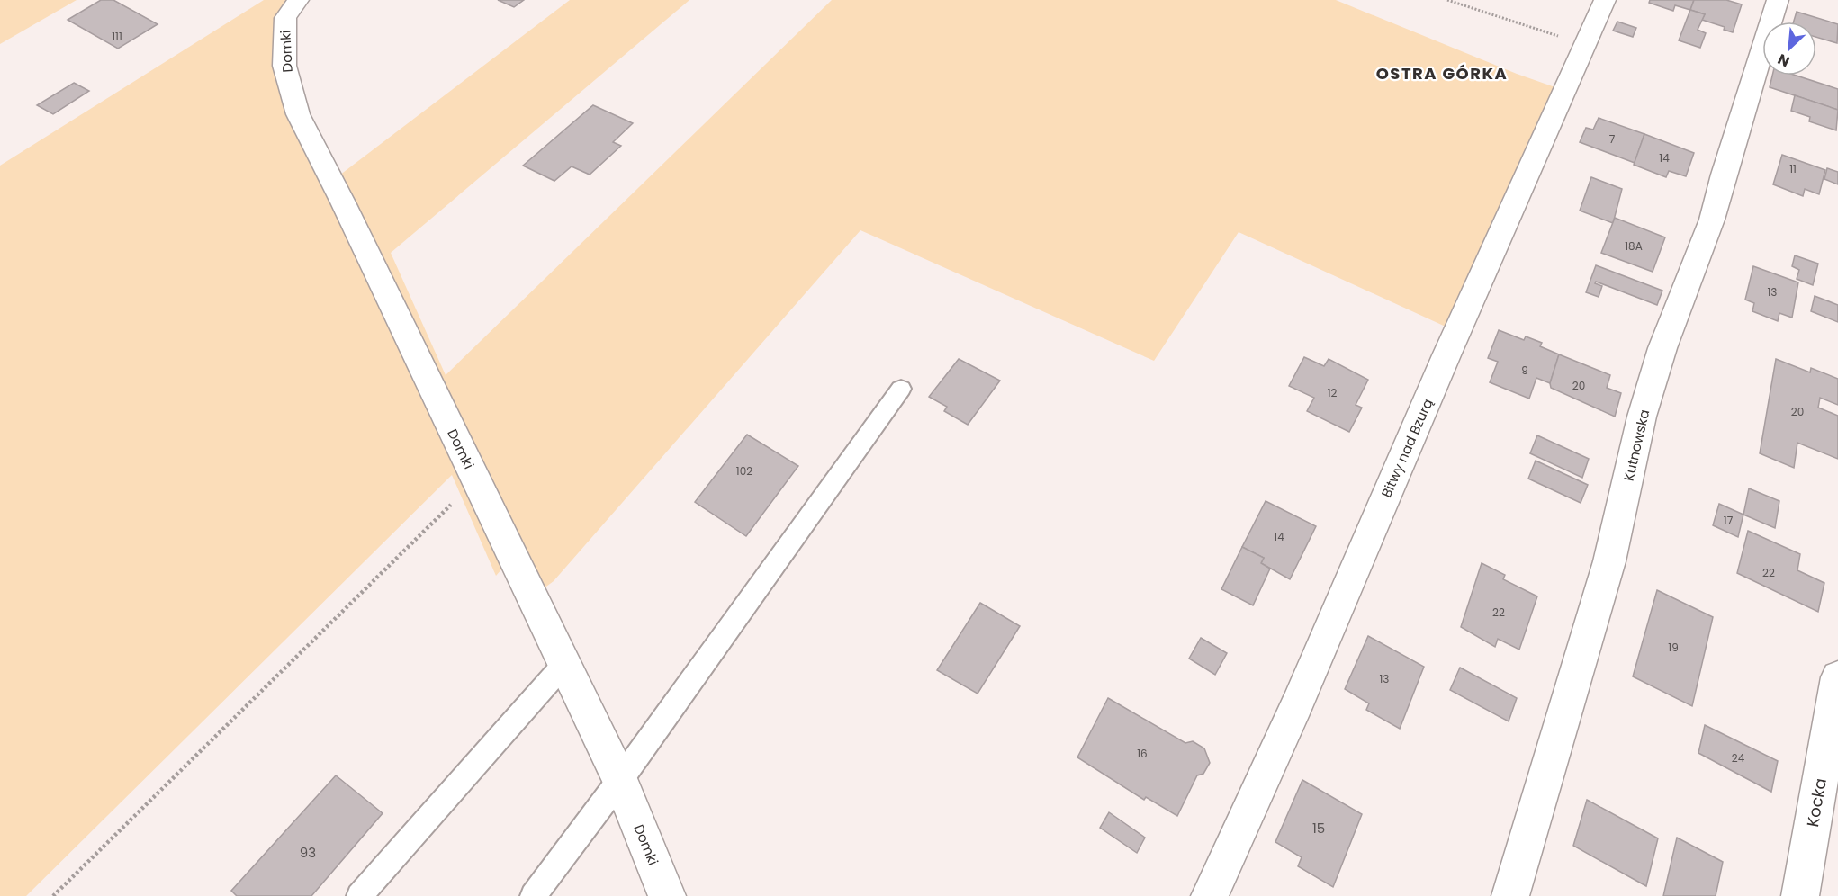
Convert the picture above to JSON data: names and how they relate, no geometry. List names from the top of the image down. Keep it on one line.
{"streets":{"street":["Domki","Kutnowska","Bitwy nad Bzurą","Kocka"]},"districts":["OSTRA GÓRKA"],"house_numbers":["111","7","14","11","18A","13","9","20","12","20","102","17","14","22","22","19","13","16","24","15","93"],"north":"bottom left"}
